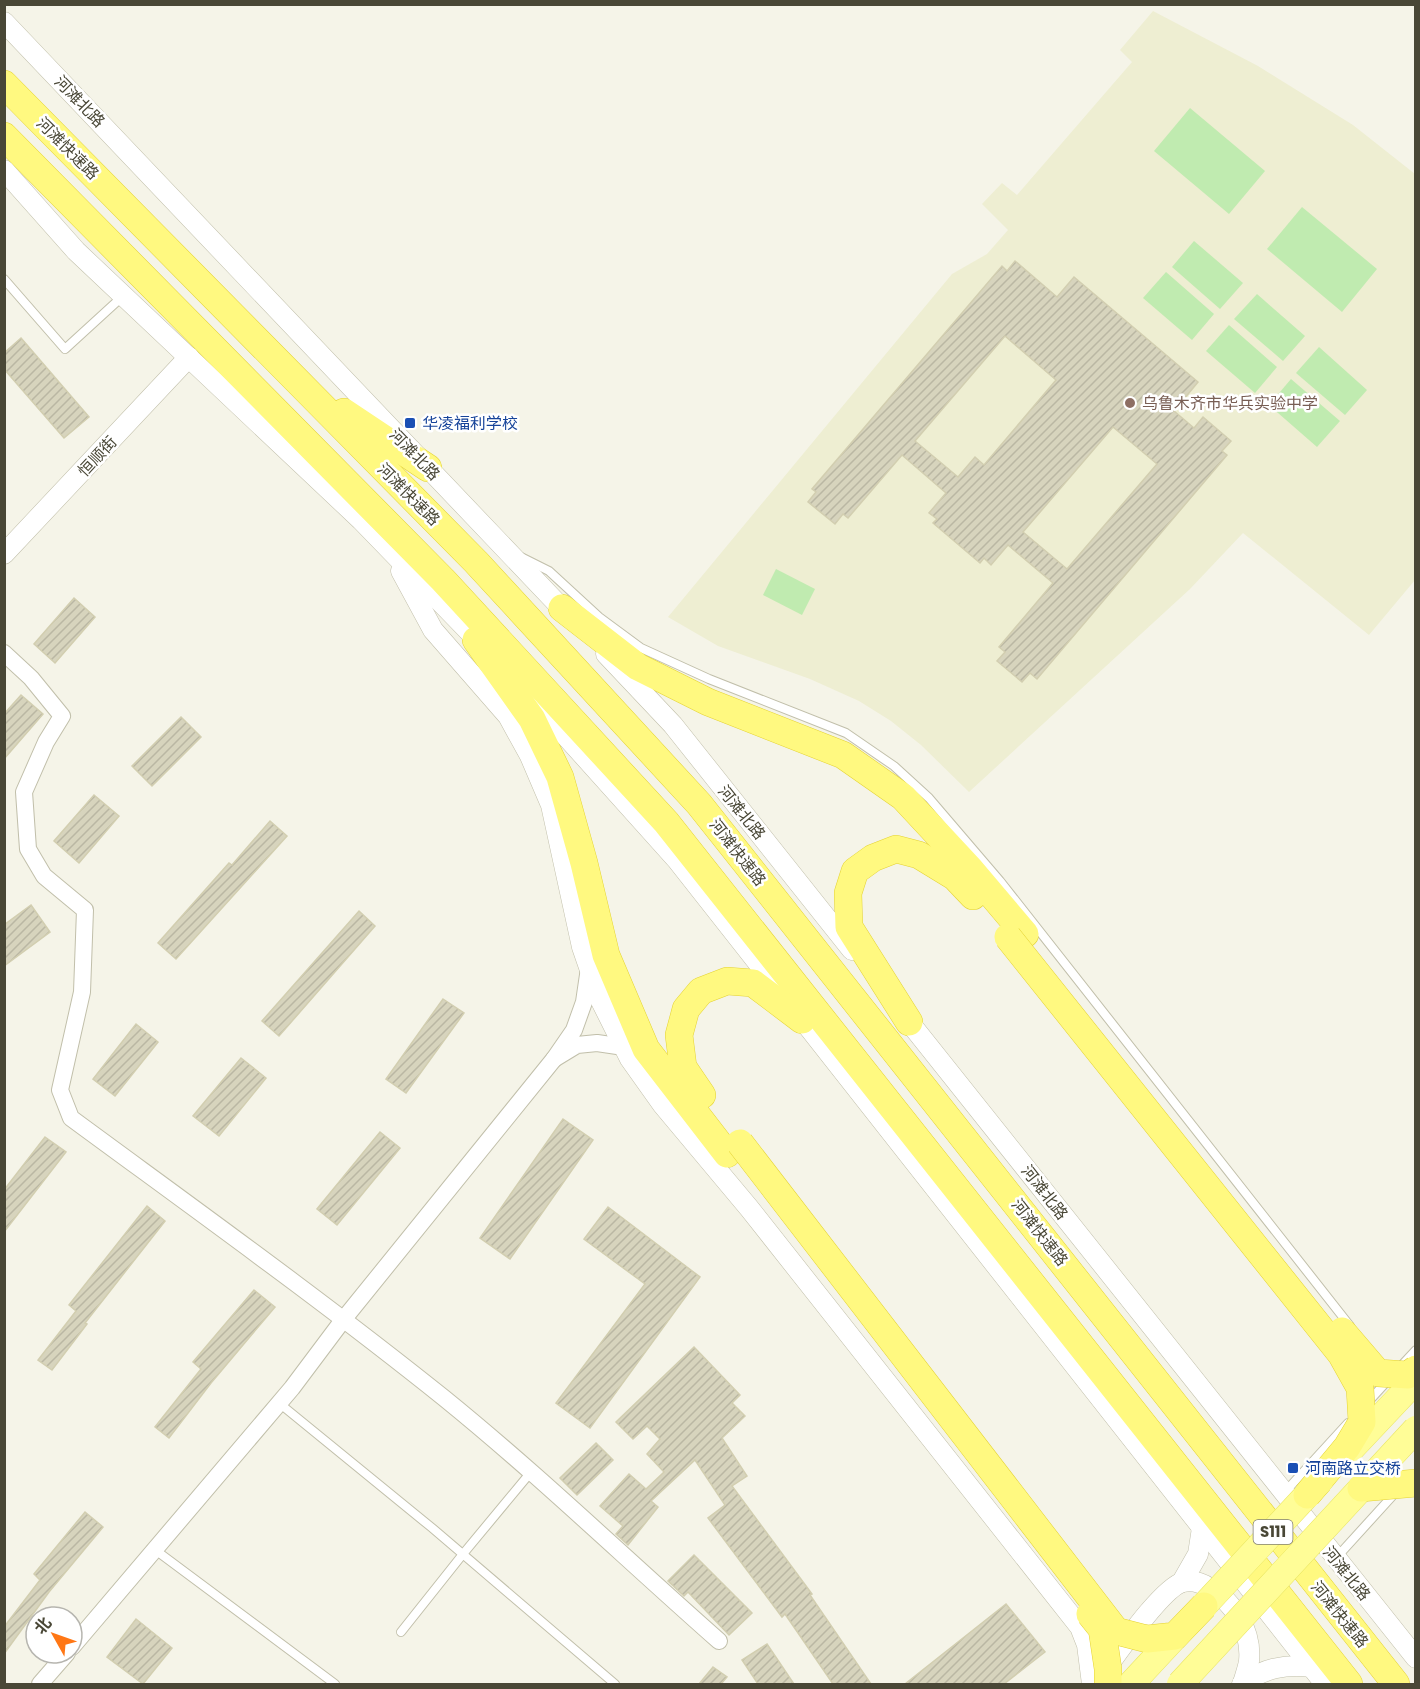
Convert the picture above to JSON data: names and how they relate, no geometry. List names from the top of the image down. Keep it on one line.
{"streets":{"highway":["河滩快速路"],"main road":["S111"],"street":["河滩北路","恒顺街"]},"crossings":[["河滩北路","S111"]],"places":{"other":["乌鲁木齐市华兵实验中学"],"transit":["华凌福利学校","河南路立交桥"]},"north":"top left"}
